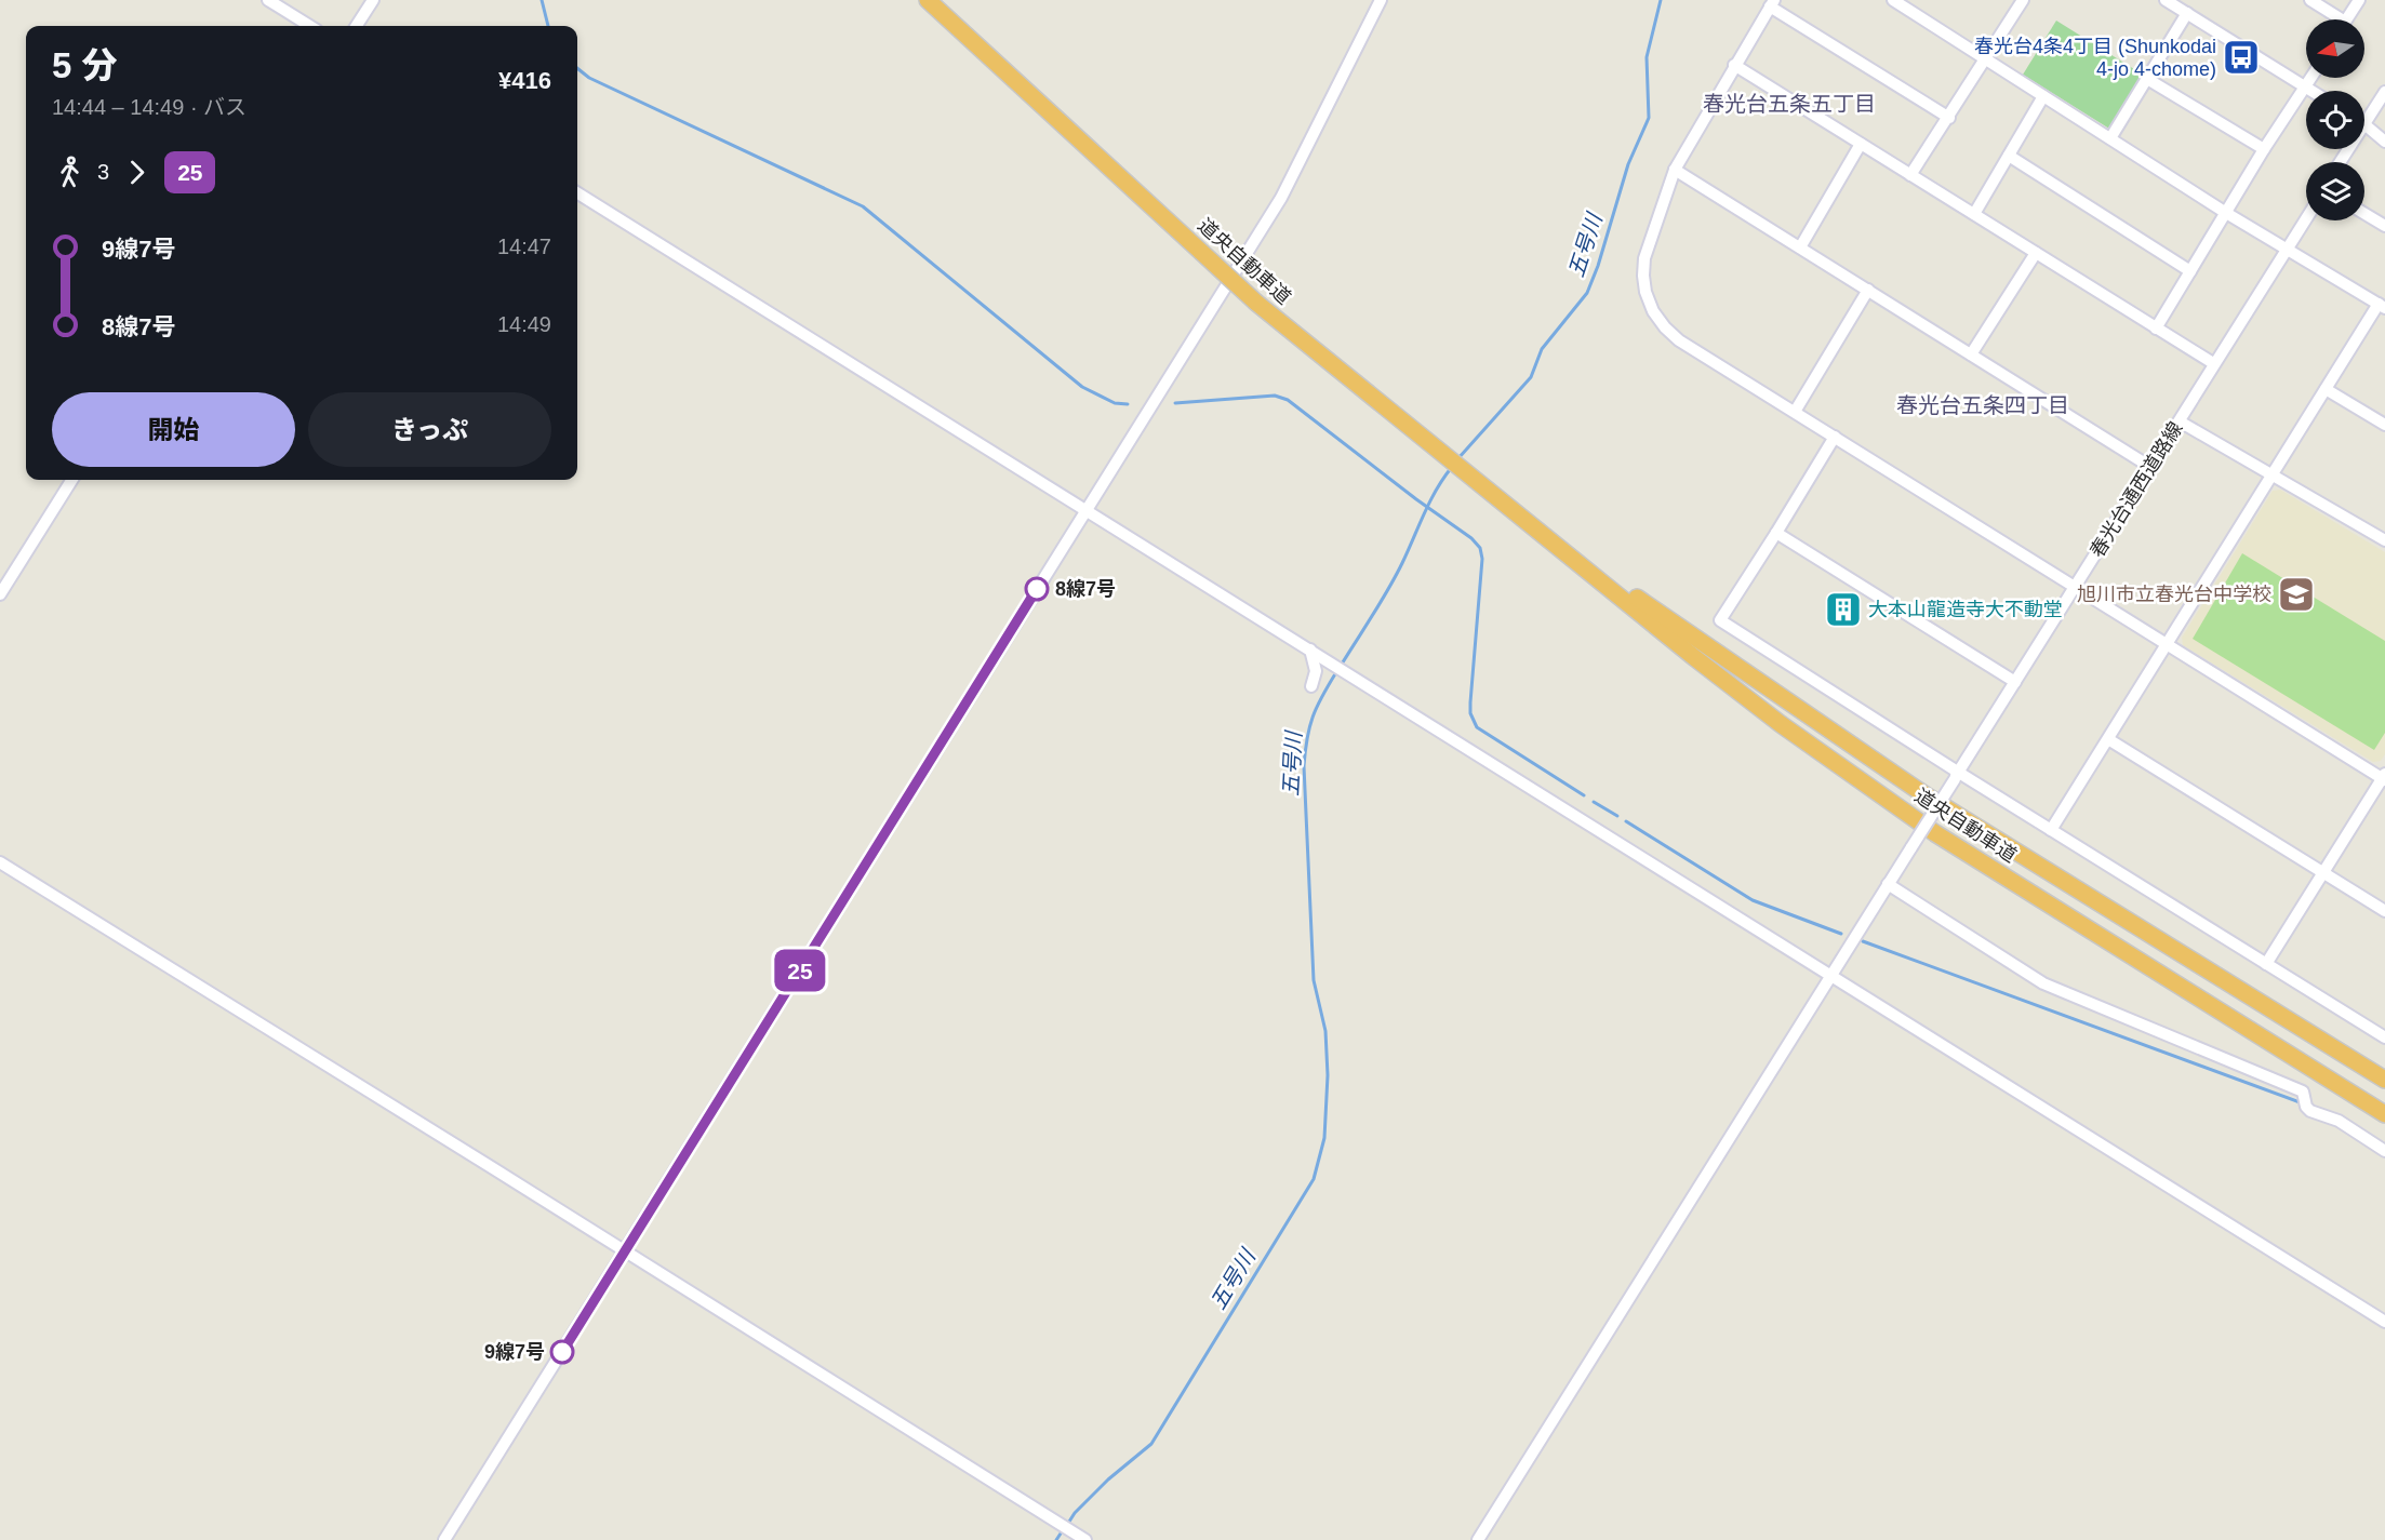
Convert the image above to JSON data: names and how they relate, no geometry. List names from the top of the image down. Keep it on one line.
{"streets":{"highway":["道央自動車道"],"street":["春光台通西道路線"]},"districts":["春光台五条五丁目","春光台五条四丁目"],"water":["五号川"],"places":{"bus stop":["春光台4条4丁目 (Shunkodai 4-jo 4-chome)"],"other":["8線7号","9線7号"],"school or university":["旭川市立春光台中学校"],"building":["大本山龍造寺大不動堂"]},"lines":["bus line 25"],"north":"left","page":{"on_map":"25","heading":["5 分","14:44 – 14:49 · バス","¥416"],"legs":["3","25"],"list":[{"name":"9線7号","value":"14:47"},{"name":"8線7号","value":"14:49"}],"buttons":["開始","きっぷ"]}}
